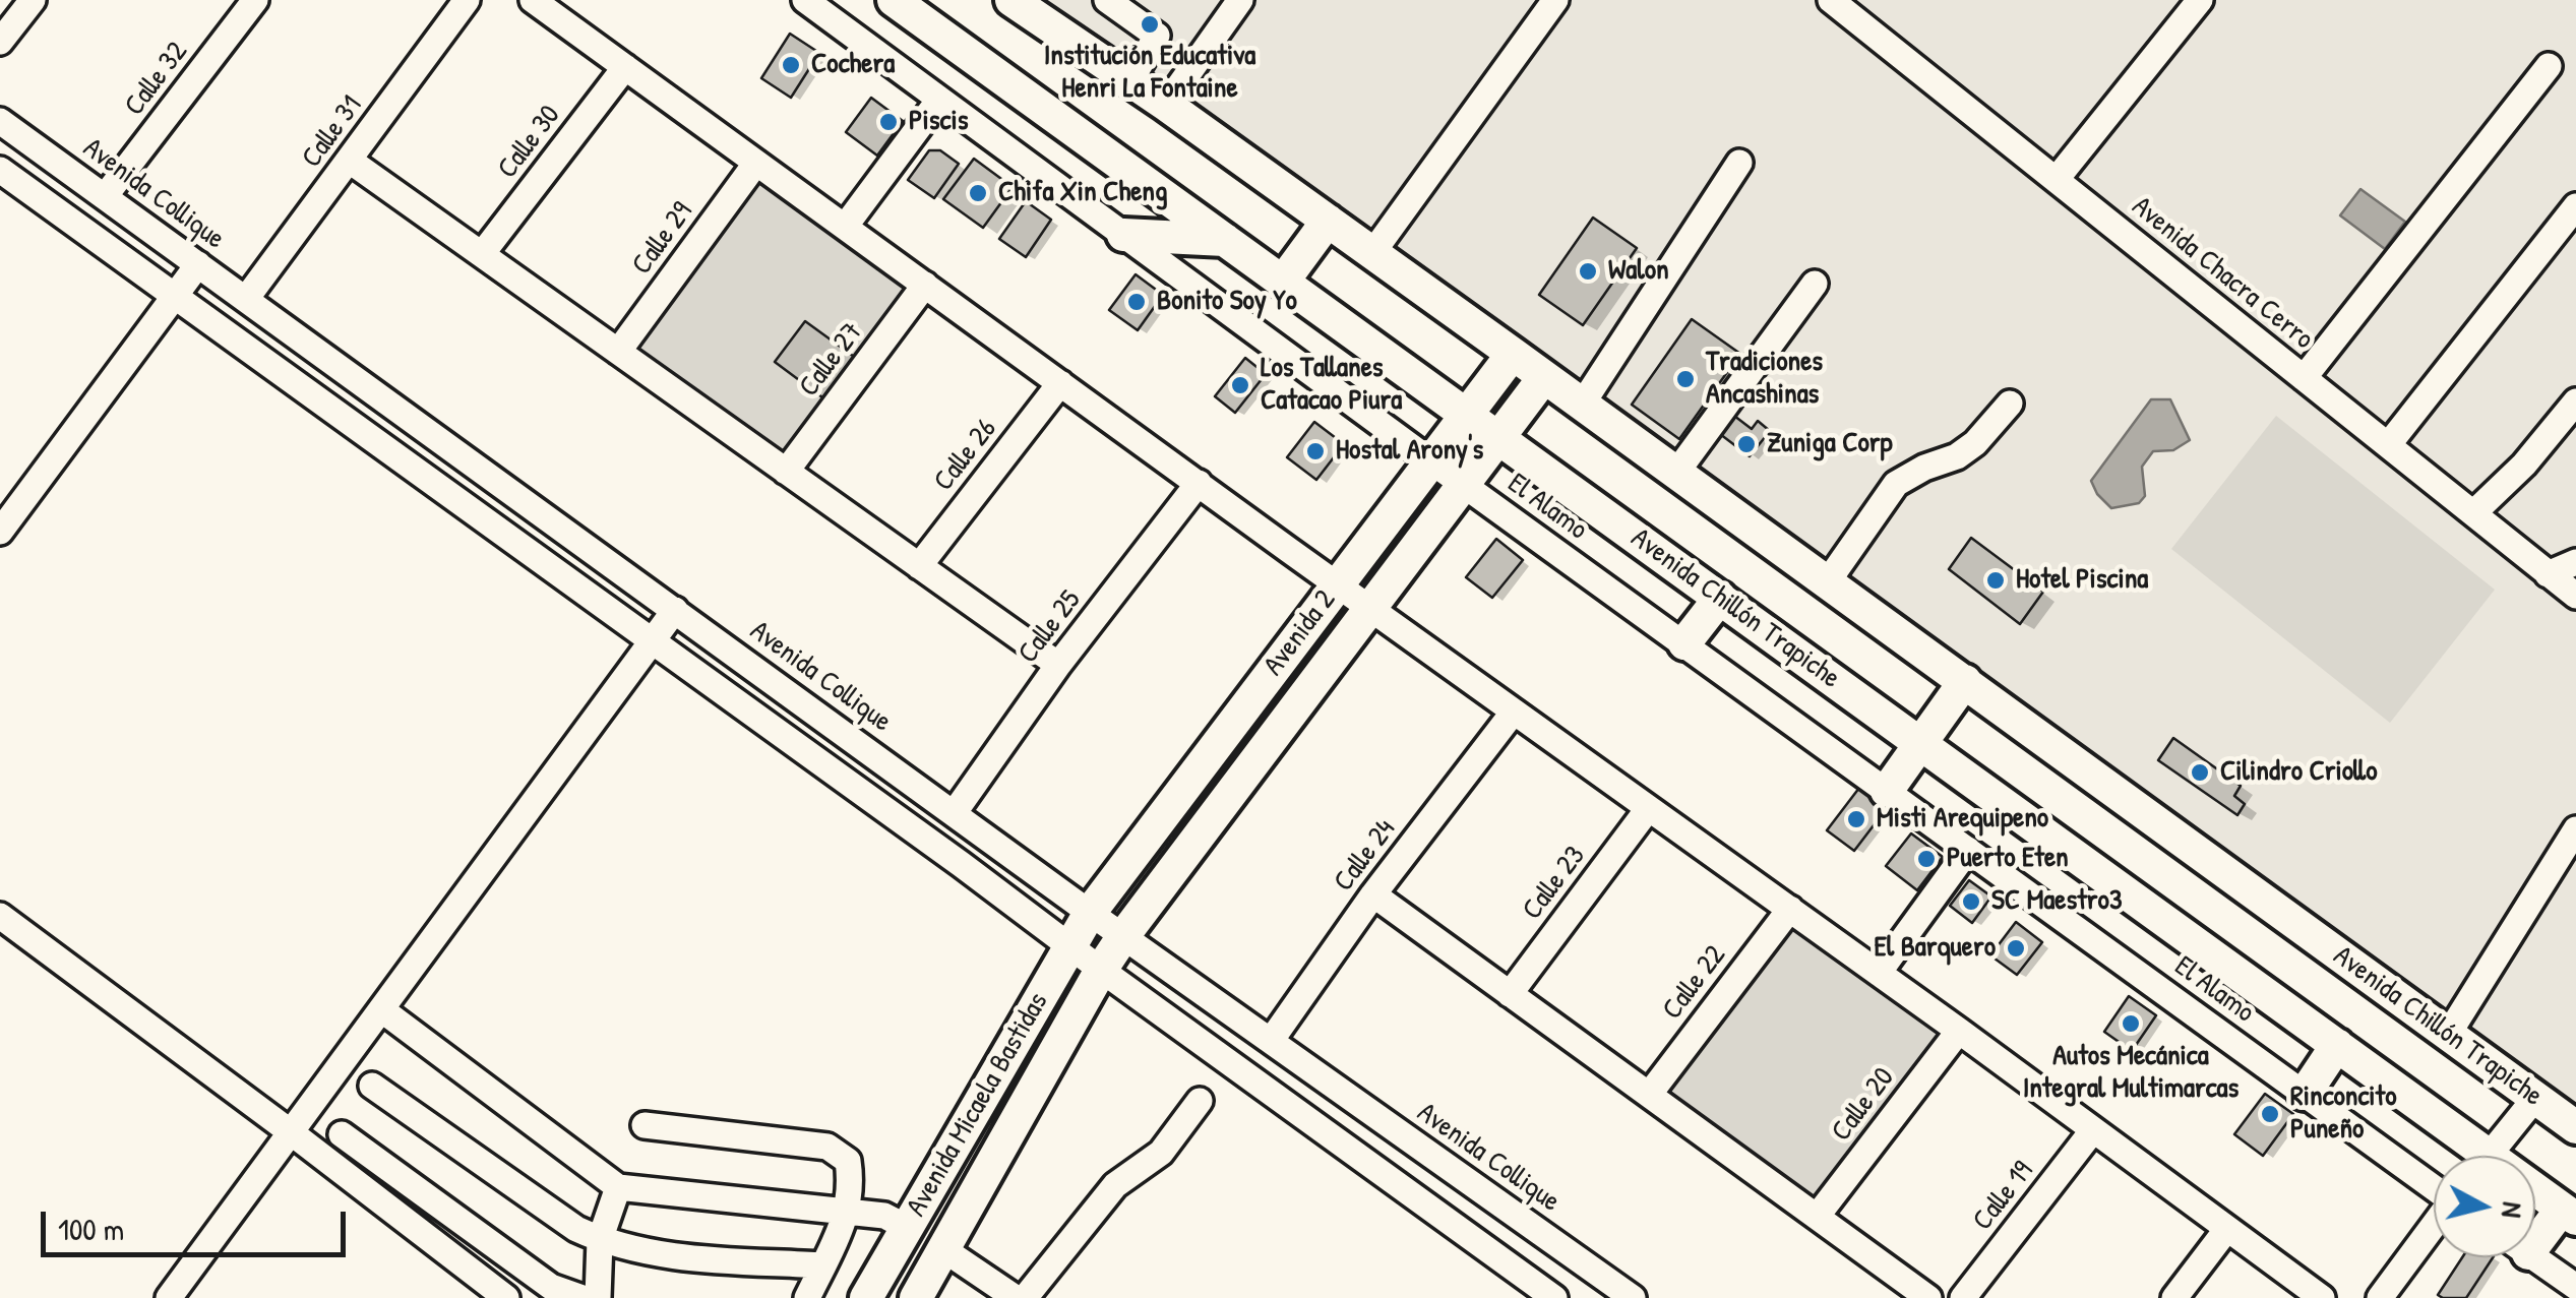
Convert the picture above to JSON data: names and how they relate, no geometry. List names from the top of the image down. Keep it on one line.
{"streets":{"main road":["Avenida Chillón Trapiche","Avenida 2","Avenida Micaela Bastidas"],"street":["Calle 32","Calle 31","Calle 30","Avenida Collique","Calle 29","Avenida Chacra Cerro","Calle 27","Calle 26","El Alamo","Calle 25","Calle 24","Calle 23","Calle 22","Calle 20","Calle 19"]},"crossings":[["Calle 32","Avenida Collique"],["Calle 31","Avenida Collique"],["Avenida Collique","Calle 25"],["Avenida Collique","Avenida 2"],["Avenida Collique","Calle 24"],["Avenida Collique","Avenida Micaela Bastidas"],["El Alamo","Avenida 2"],["Avenida Chillón Trapiche","Avenida 2"],["Avenida 2","Avenida Micaela Bastidas"]],"places":["Institución Educativa Henri La Fontaine","Cochera","Piscis","Chifa Xin Cheng","Walon","Bonito Soy Yo","Tradiciones Ancashinas","Los Tallanes Catacao Piura","Zuniga Corp","Hostal Arony's","Hotel Piscina","Cilindro Criollo","Misti Arequipeno","Puerto Eten","SC Maestro3","El Barquero","Autos Mecánica Integral Multimarcas","Rinconcito Puneño"],"scale_bar":"100 m","north":"right"}
